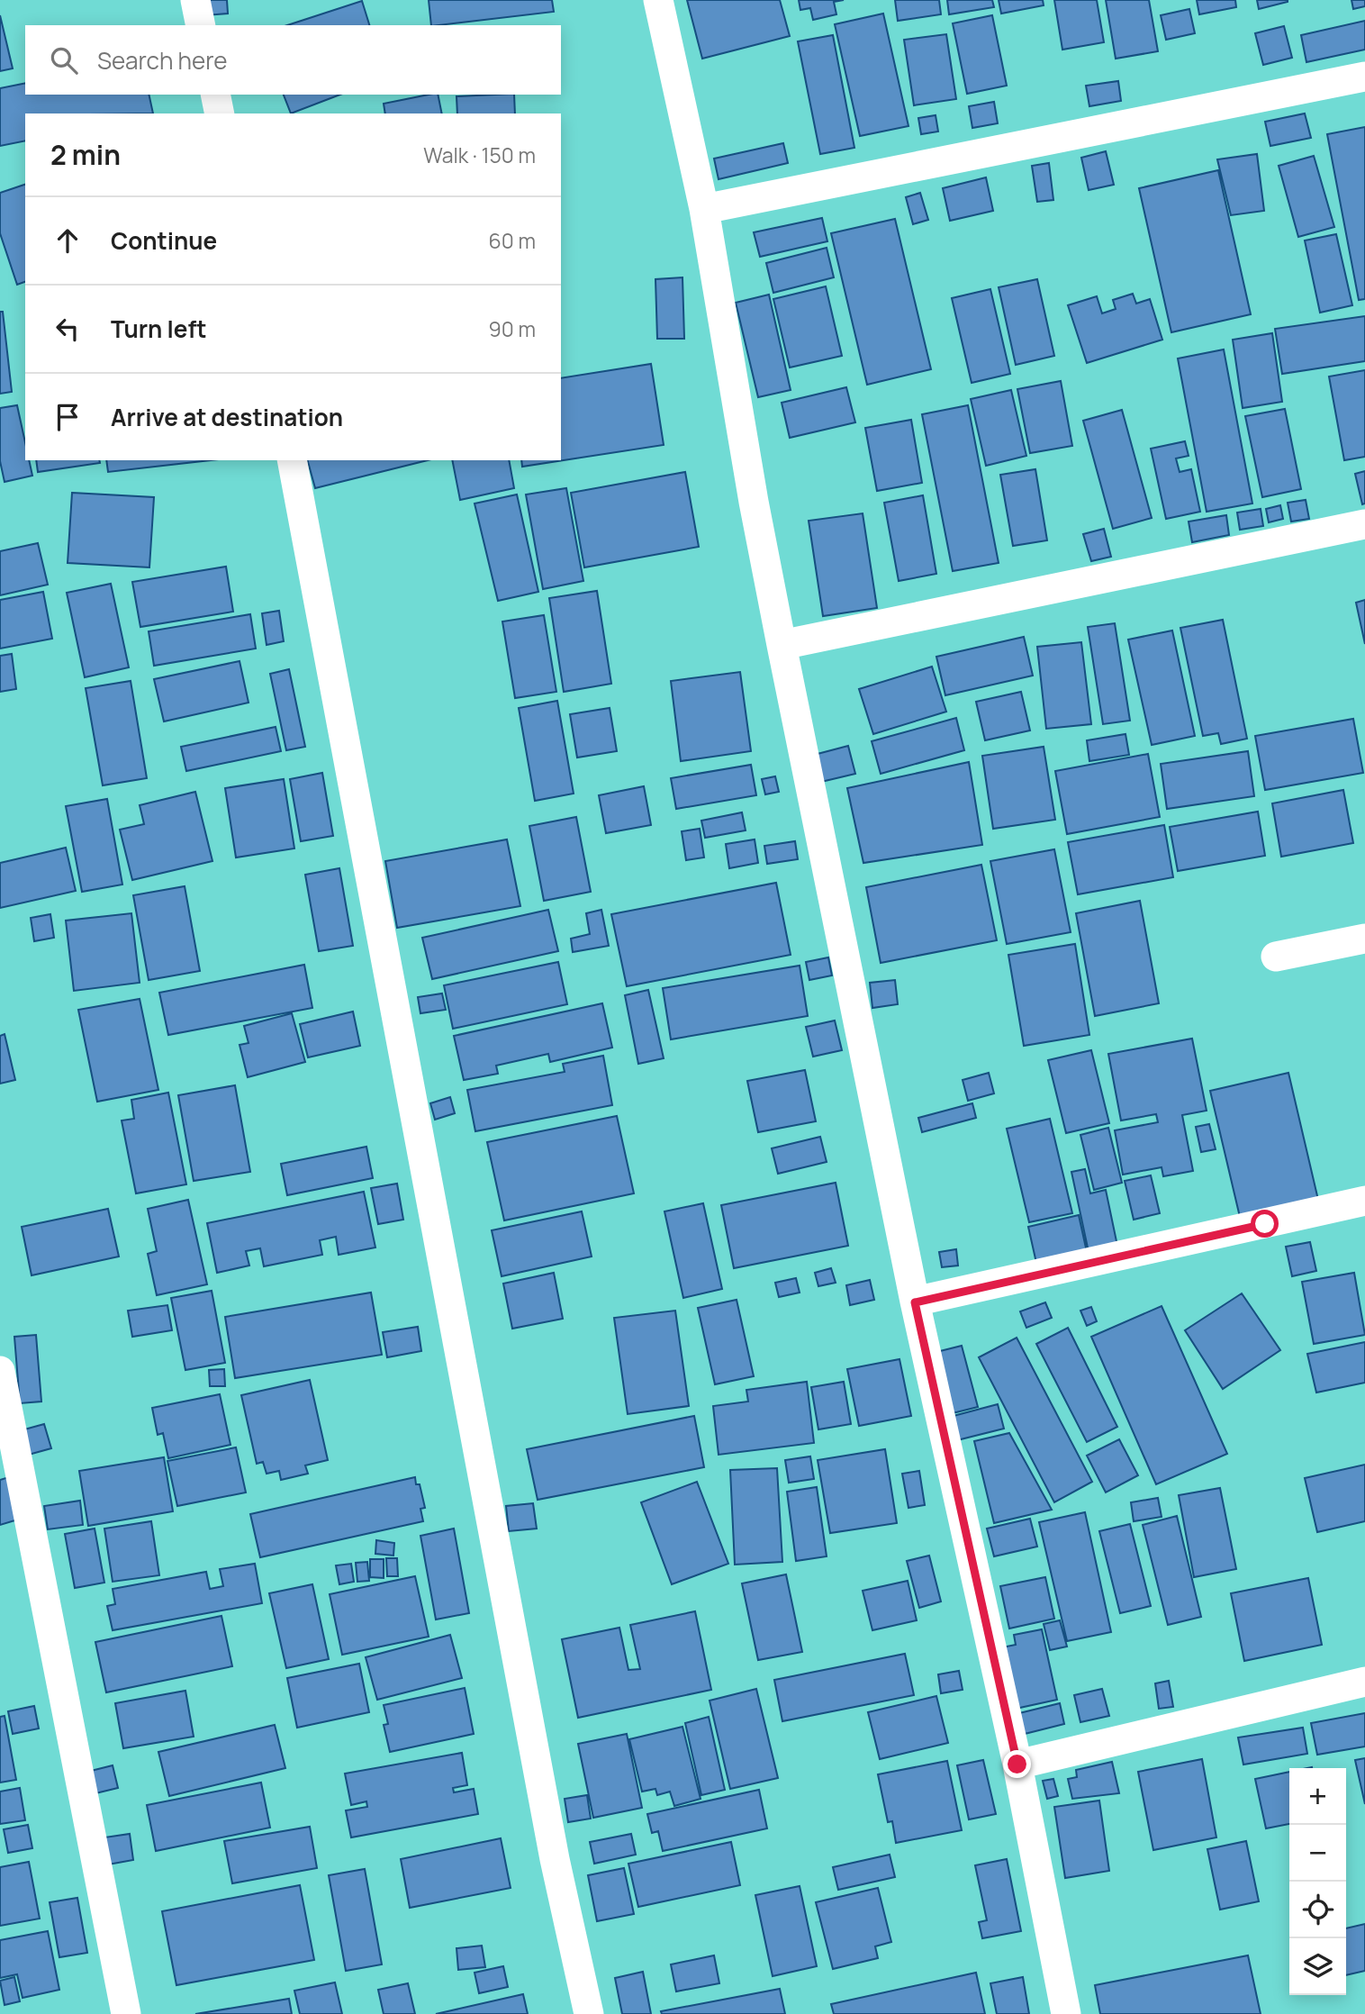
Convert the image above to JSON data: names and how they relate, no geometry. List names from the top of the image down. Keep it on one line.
{"page":{"search":"Search here","heading":["2 min","Walk · 150 m"],"list":[["Continue","60 m"],["Turn left","90 m"],"Arrive at destination"],"map_buttons":["+","−"]}}
